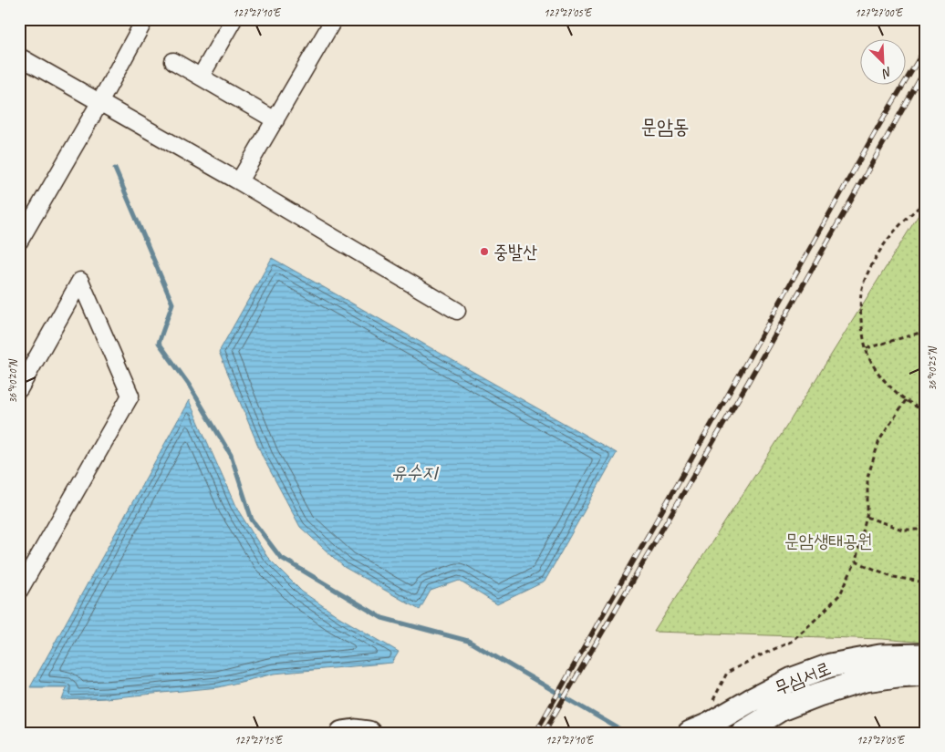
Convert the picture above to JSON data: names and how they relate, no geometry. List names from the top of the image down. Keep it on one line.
{"streets":{"street":["무심서로"]},"districts":["문암동"],"water":["유수지"],"parks":["문암생태공원"],"places":["중발산"],"north":"bottom right","coordinates":["127°27'10\"E","127°27'05\"E","127°27'00\"E","36°40'25\"N","36°40'20\"N","127°27'15\"E"]}
